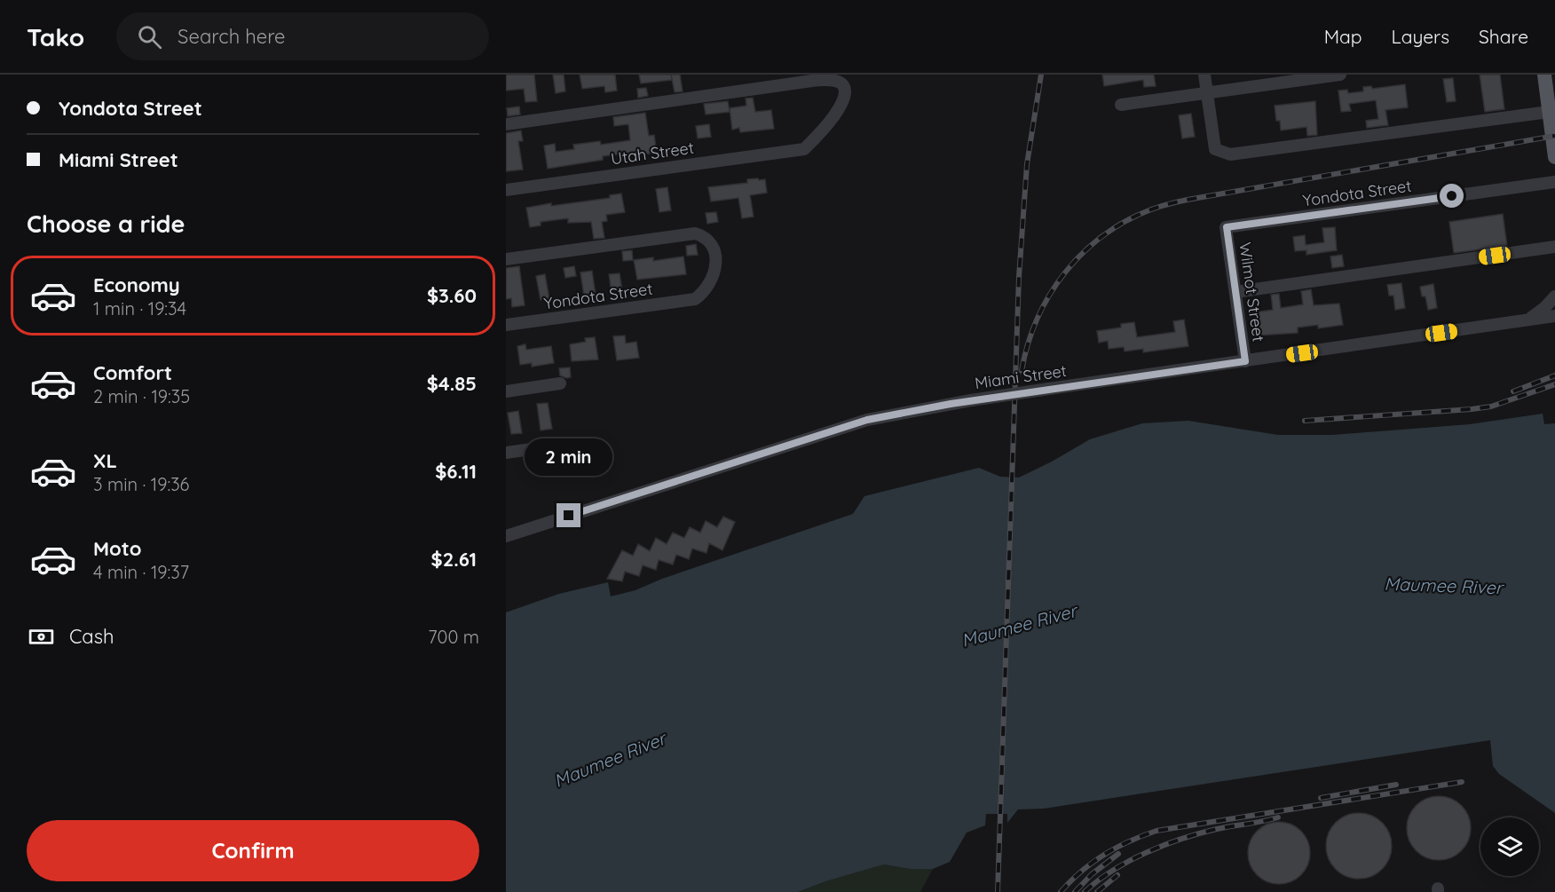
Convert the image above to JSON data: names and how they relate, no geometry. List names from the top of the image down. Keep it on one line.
{"streets":{"street":["Utah Street","Yondota Street","Wilmot Street","Miami Street"]},"crossings":[["Yondota Street","Wilmot Street"],["Wilmot Street","Miami Street"]],"water":["Maumee River"],"page":{"header":"Tako","search":"Search here","nav":["Map","Layers","Share"],"banner":["Yondota Street","Miami Street"],"heading":"Choose a ride","list":[{"name":"Economy","note":"1 min · 19:34","value":"$3.60"},{"name":"Comfort","note":"2 min · 19:35","value":"$4.85"},{"name":"XL","note":"3 min · 19:36","value":"$6.11"},{"name":"Moto","note":"4 min · 19:37","value":"$2.61"}],"bubble":"2 min","pay":["Cash","700 m"],"buttons":"Confirm"}}
